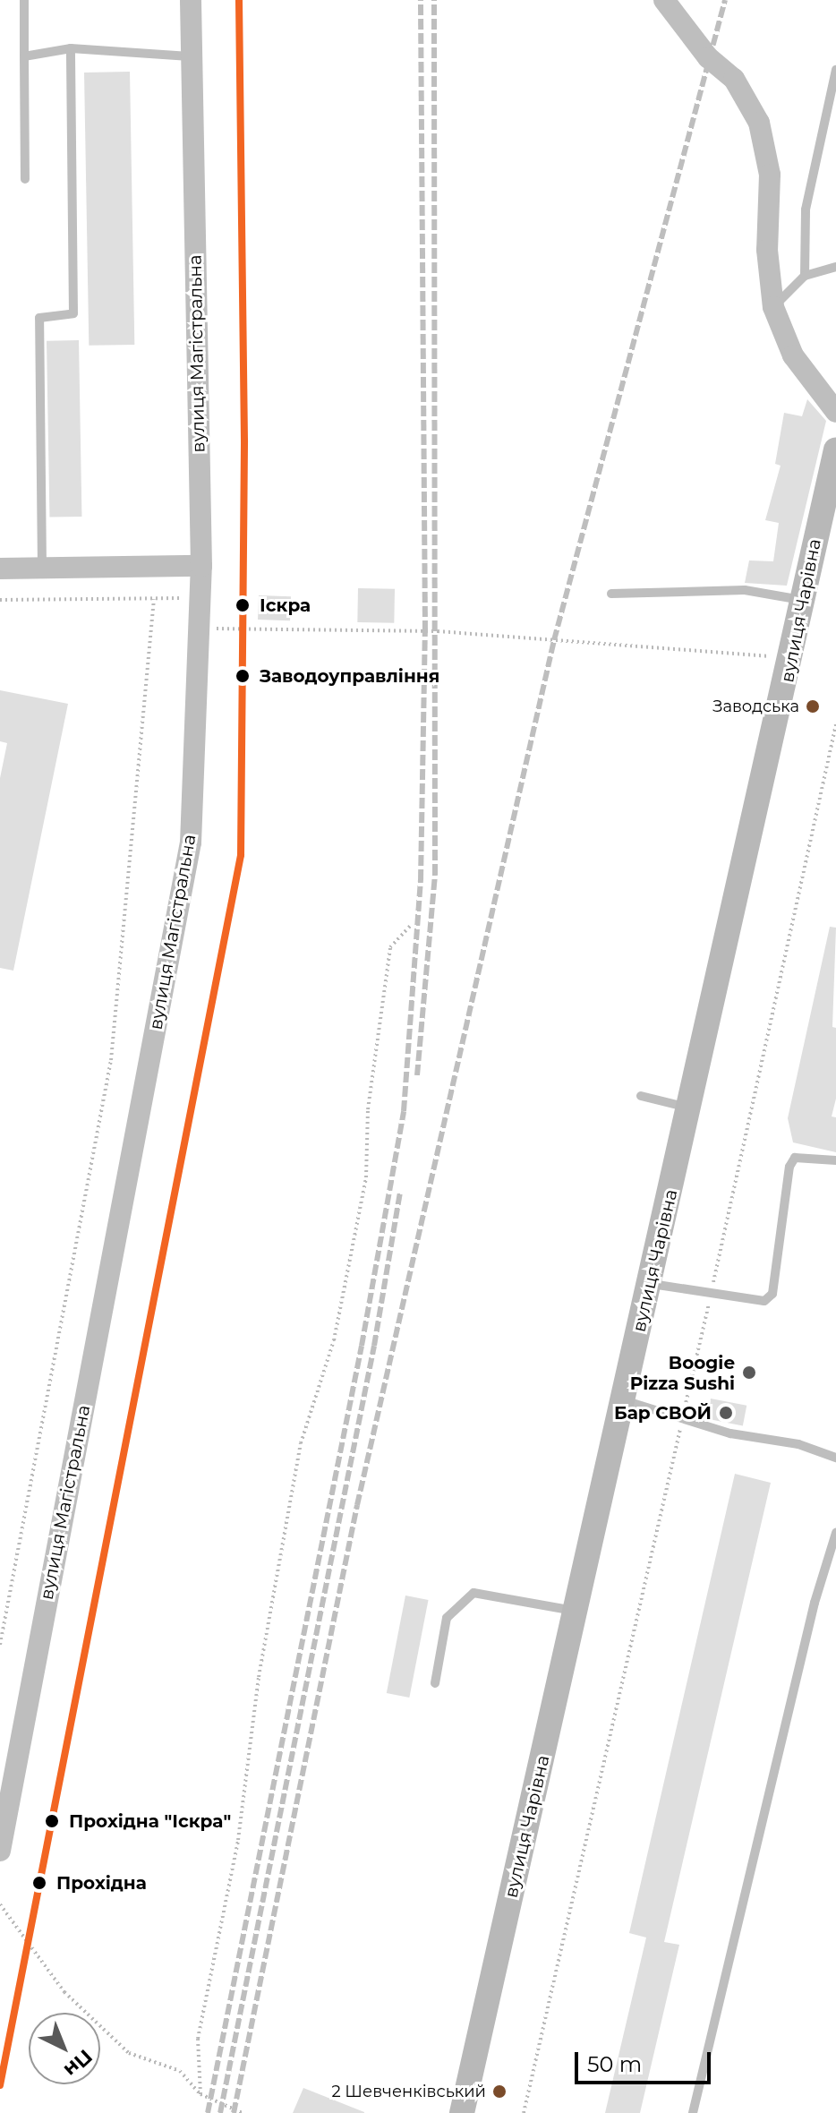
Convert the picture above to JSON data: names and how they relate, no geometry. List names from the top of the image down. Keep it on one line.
{"streets":{"main road":["вулиця Чарівна"],"street":["вулиця Магістральна"]},"places":["Іскра","Заводоуправління","Заводська","Boogie Pizza Sushi","Бар СВОЙ","Прохідна \"Іскра\"","Прохідна","2 Шевченківський"],"scale_bar":"50 m","north":"bottom right"}
